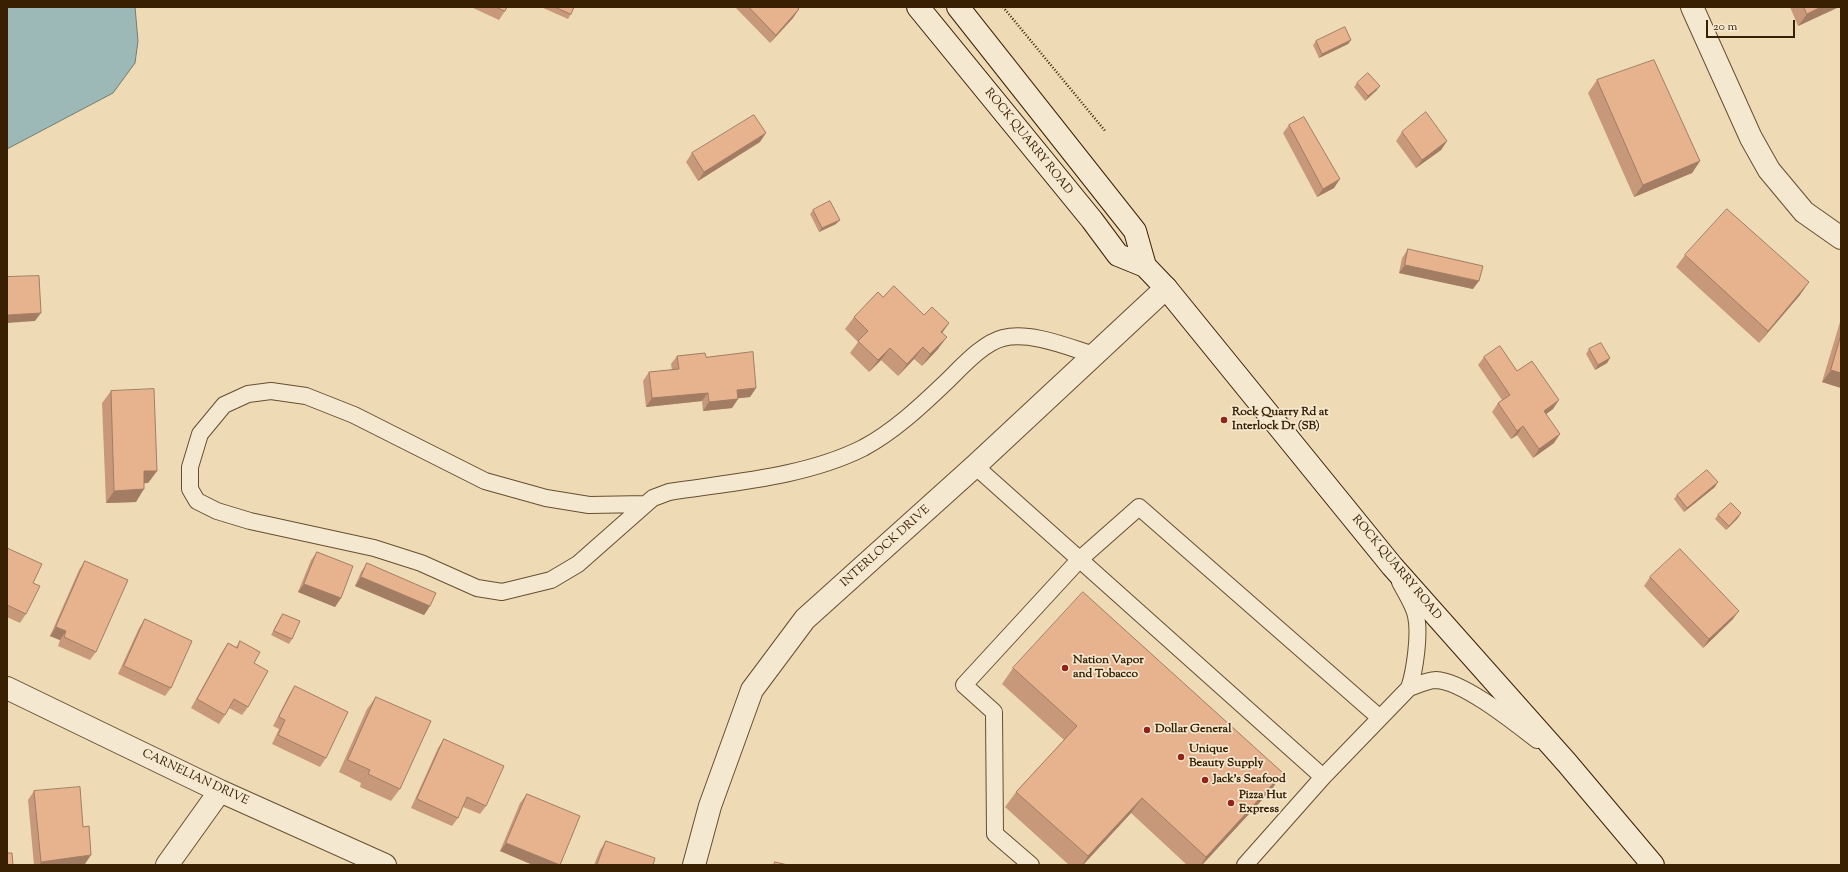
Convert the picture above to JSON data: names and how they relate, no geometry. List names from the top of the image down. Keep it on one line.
{"streets":{"street":["ROCK QUARRY ROAD","INTERLOCK DRIVE","CARNELIAN DRIVE"]},"crossings":[["ROCK QUARRY ROAD","INTERLOCK DRIVE"]],"places":["Rock Quarry Rd at Interlock Dr (SB)","Nation Vapor and Tobacco","Dollar General","Unique Beauty Supply","Jack's Seafood","Pizza Hut Express"],"scale_bar":"20 m"}
